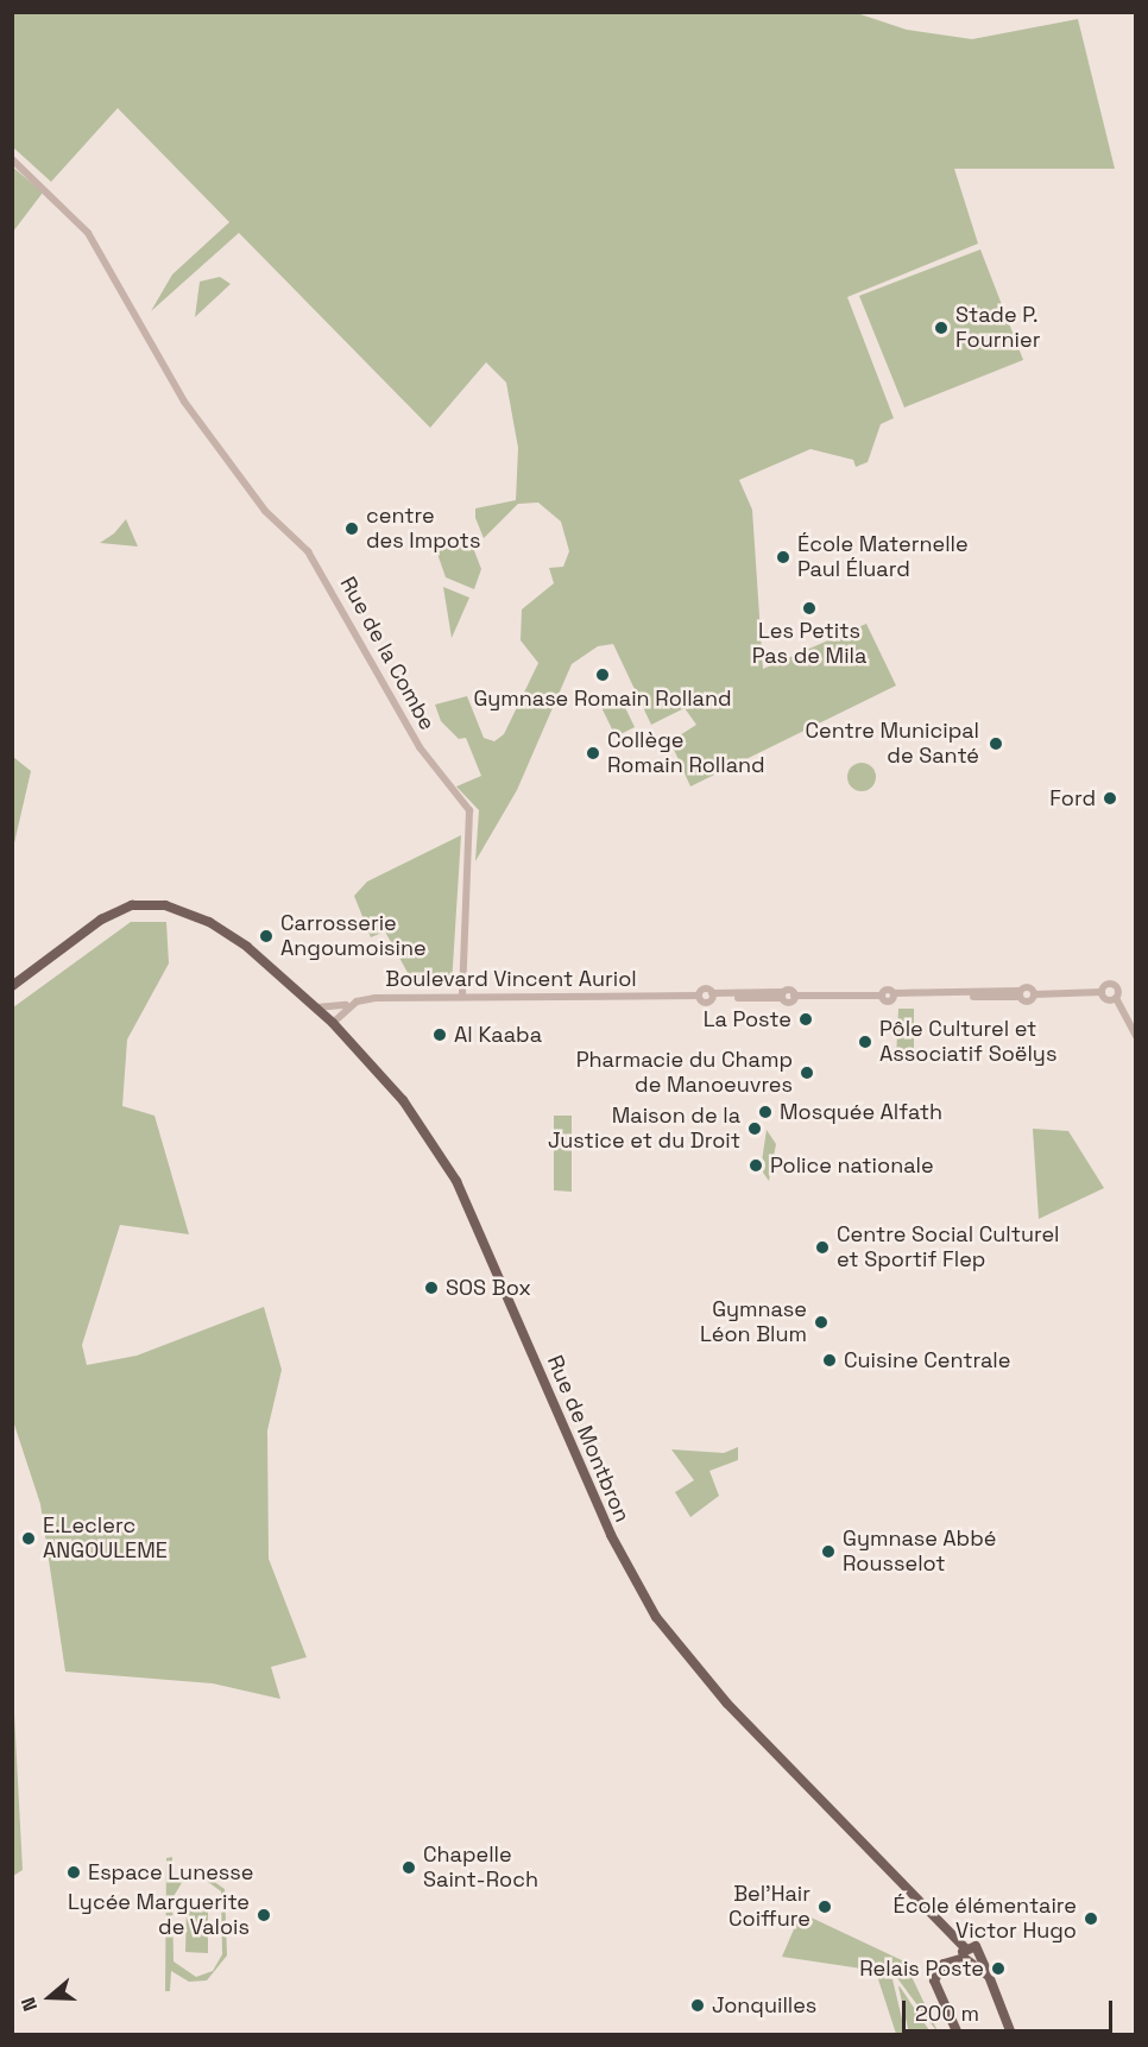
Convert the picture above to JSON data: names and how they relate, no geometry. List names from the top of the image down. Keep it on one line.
{"streets":{"main road":["Rue de Montbron"],"street":["Rue de la Combe","Boulevard Vincent Auriol"]},"crossings":[["Rue de la Combe","Boulevard Vincent Auriol"],["Boulevard Vincent Auriol","Rue de Montbron"]],"places":["Stade P. Fournier","centre des Impots","École Maternelle Paul Éluard","Les Petits Pas de Mila","Gymnase Romain Rolland","Centre Municipal de Santé","Collège Romain Rolland","Ford","Carrosserie Angoumoisine","La Poste","Al Kaaba","Pôle Culturel et Associatif Soëlys","Pharmacie du Champ de Manoeuvres","Mosquée Alfath","Maison de la Justice et du Droit","Police nationale","Centre Social Culturel et Sportif Flep","SOS Box","Gymnase Léon Blum","Cuisine Centrale","E.Leclerc ANGOULEME","Gymnase Abbé Rousselot","Chapelle Saint-Roch","Espace Lunesse","Bel'Hair Coiffure","Lycée Marguerite de Valois","École élémentaire Victor Hugo","Relais Poste","Jonquilles"],"scale_bar":"200 m","north":"left"}
